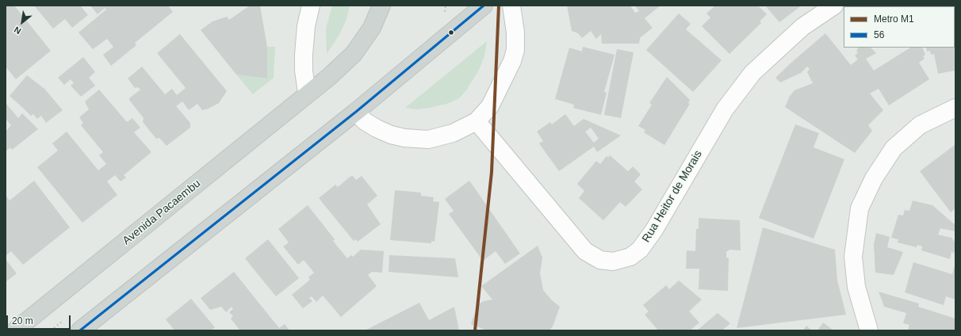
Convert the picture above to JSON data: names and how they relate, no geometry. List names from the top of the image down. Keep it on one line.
{"streets":{"main road":["Avenida Pacaembu"],"street":["Rua Heitor de Morais"]},"lines":["metro line M1","transit line 56"],"legend":["Metro M1","56"],"scale_bar":"20 m","north":"bottom left"}
